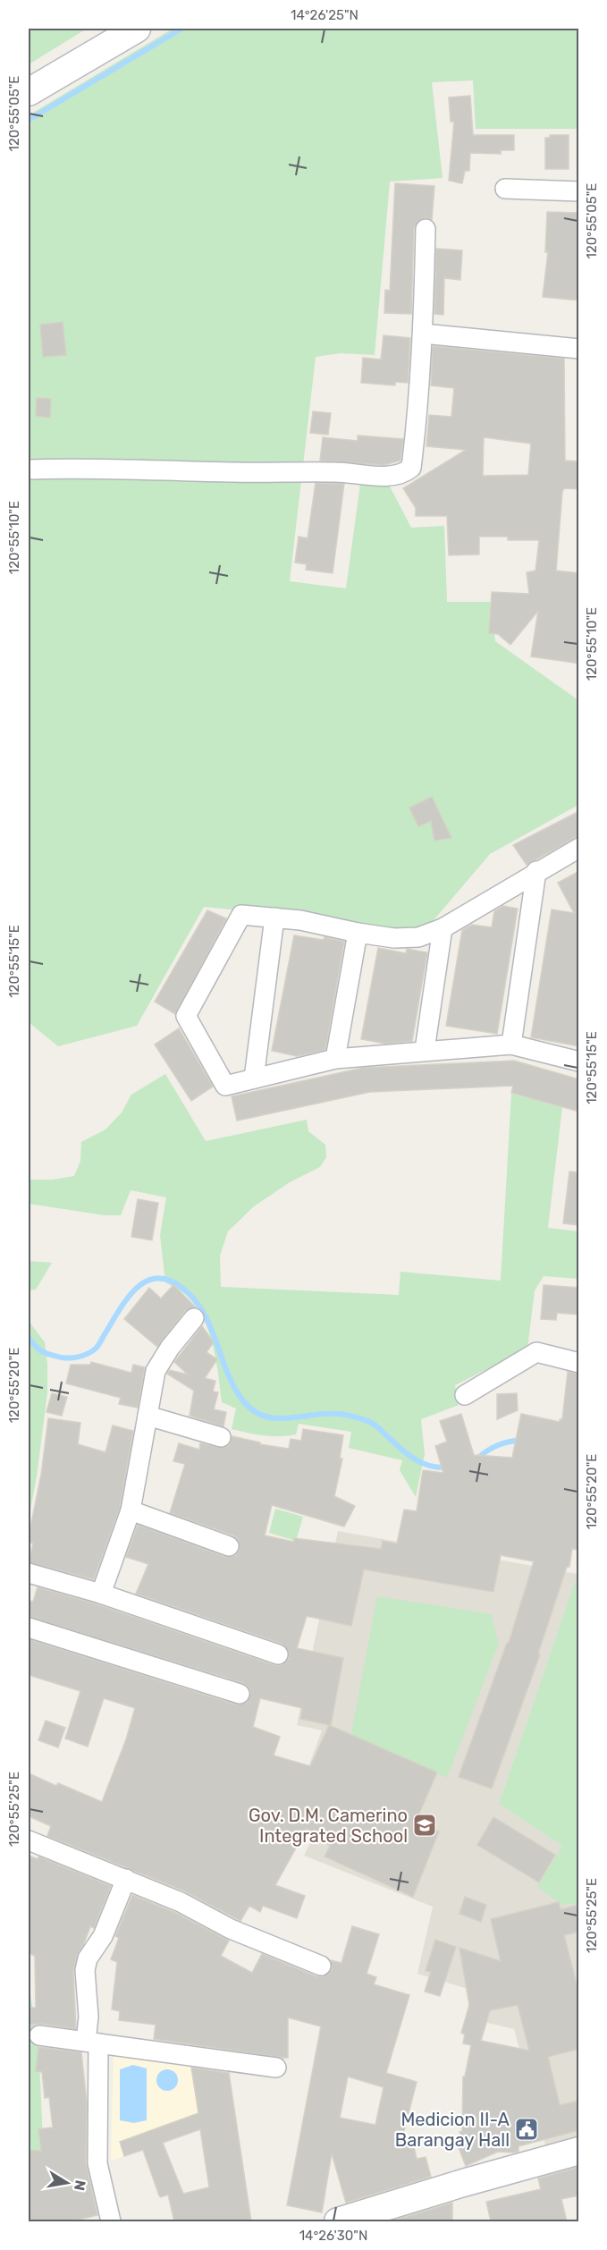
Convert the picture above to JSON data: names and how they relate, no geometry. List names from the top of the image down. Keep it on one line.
{"places":{"school or university":["Gov. D.M. Camerino Integrated School"],"public building":["Medicion II-A Barangay Hall"]},"north":"right","coordinates":["14°26'25\"N","120°55'05\"E","120°55'10\"E","120°55'15\"E","120°55'20\"E","120°55'25\"E","14°26'30\"N"]}
